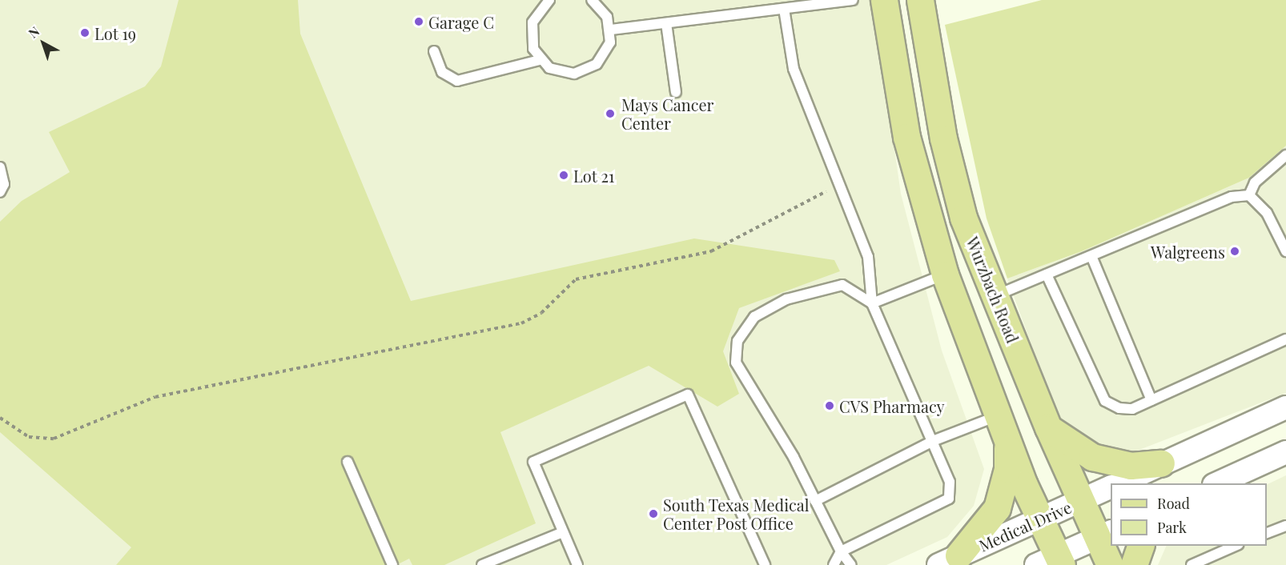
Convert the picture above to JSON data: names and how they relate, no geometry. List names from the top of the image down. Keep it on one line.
{"streets":{"main road":["Wurzbach Road"],"street":["Medical Drive"]},"crossings":[["Wurzbach Road","Medical Drive"]],"places":["Garage C","Lot 19","Mays Cancer Center","Lot 21","Walgreens","CVS Pharmacy","South Texas Medical Center Post Office"],"legend":["Road","Park"],"north":"top left"}
